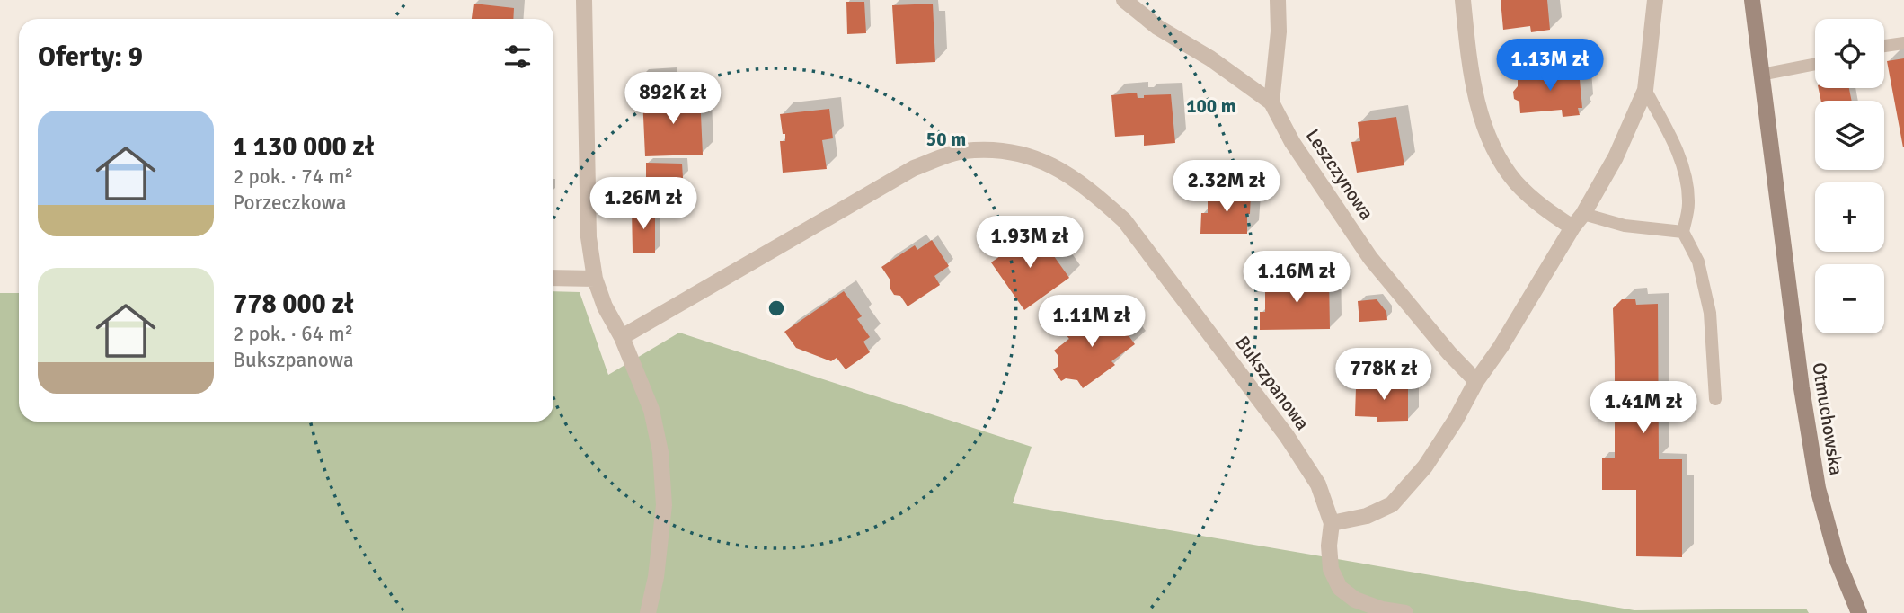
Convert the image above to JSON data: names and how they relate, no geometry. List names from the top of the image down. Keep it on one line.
{"streets":{"main road":["Otmuchowska"],"street":["Leszczynowa","Bukszpanowa"]},"page":{"map_buttons":["+","−"],"heading":"Oferty: 9","price":["1.13M zł","892K zł","2.32M zł","1.26M zł","1.93M zł","1.16M zł","1.11M zł","778K zł","1.41M zł"],"list":[{"name":"1 130 000 zł","note":"2 pok. · 74 m² · Porzeczkowa"},{"name":"778 000 zł","note":"2 pok. · 64 m² · Bukszpanowa"}]},"rings":["100 m","50 m"]}
